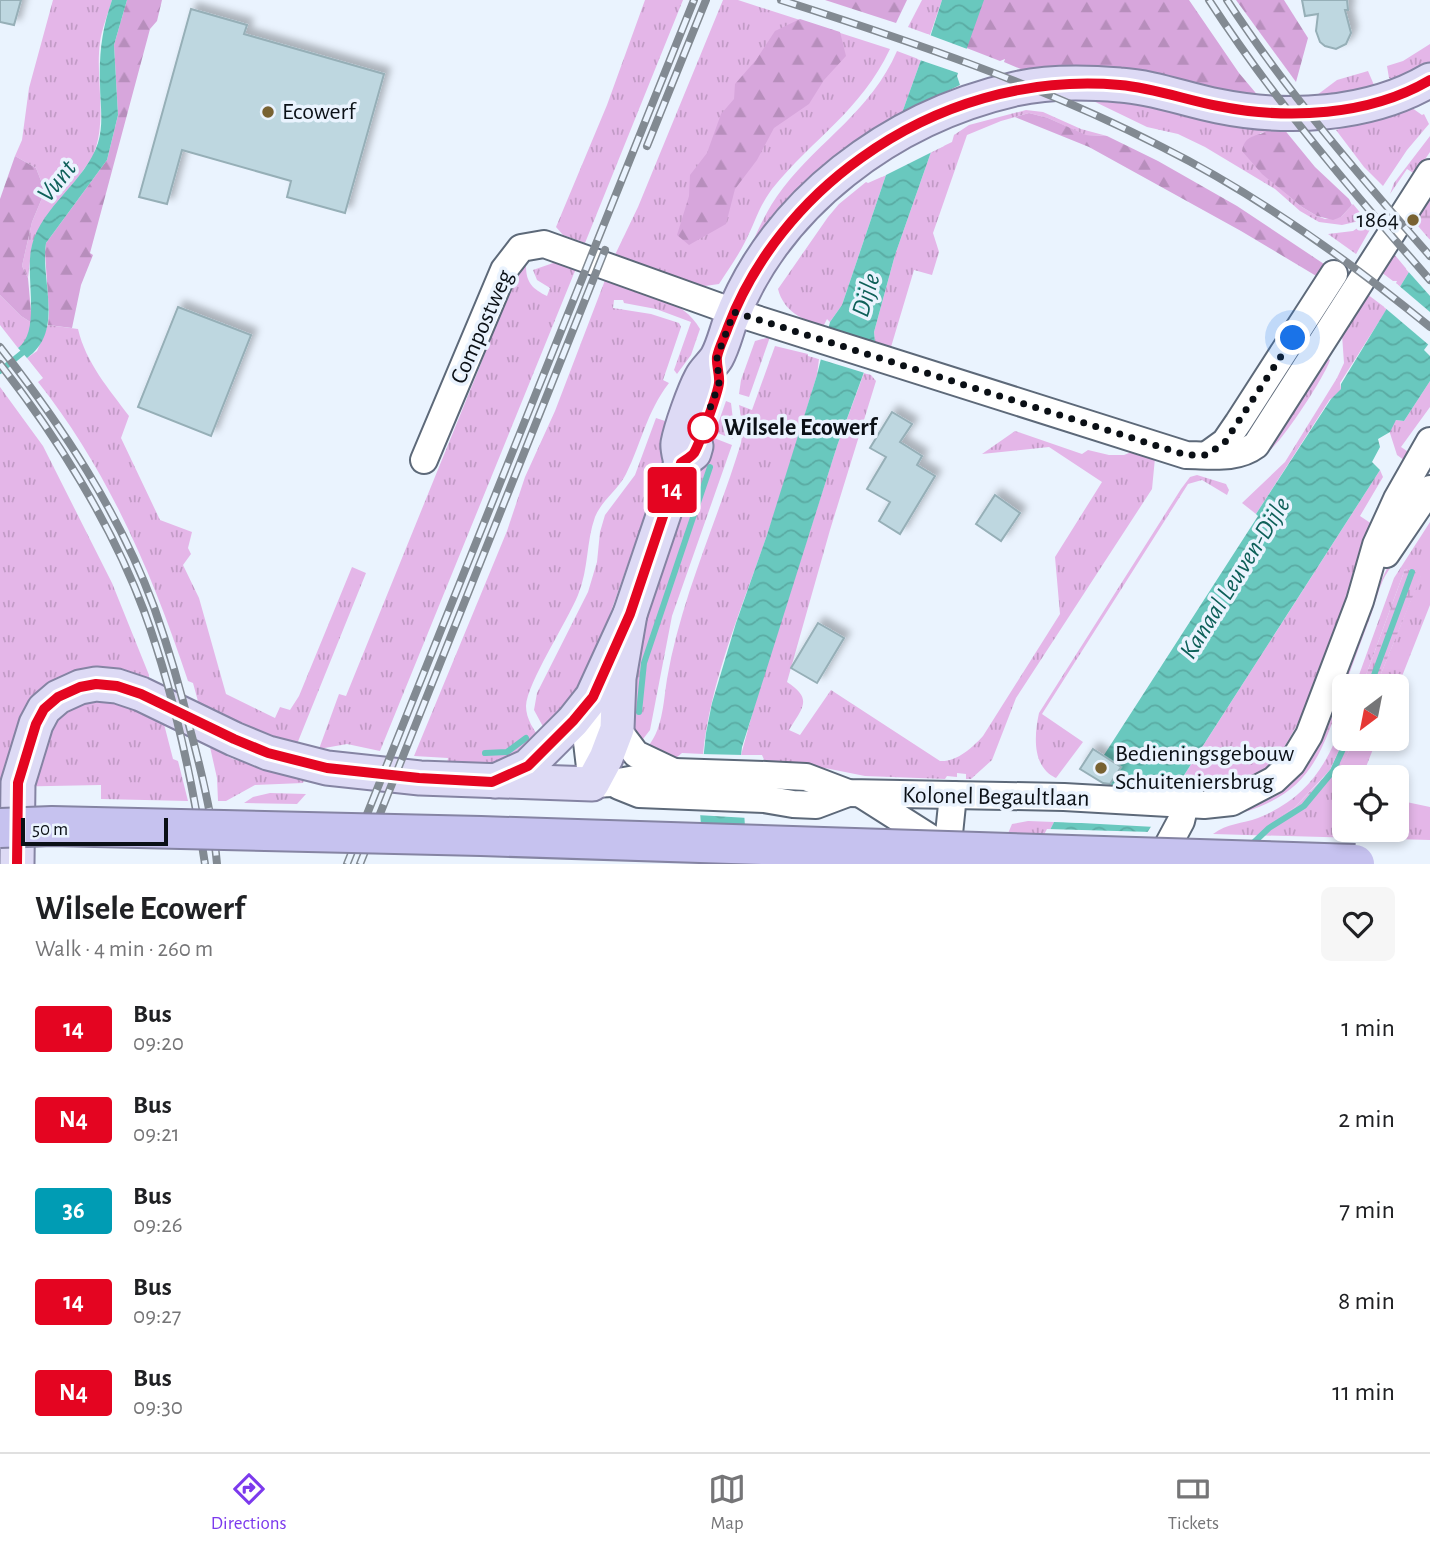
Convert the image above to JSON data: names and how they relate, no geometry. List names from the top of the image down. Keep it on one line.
{"streets":{"street":["Compostweg","Kolonel Begaultlaan"]},"water":["Vunt","Dijle","Kanaal Leuven-Dijle"],"places":["Ecowerf","1864","Wilsele Ecowerf","Bedieningsgebouw Schuiteniersbrug"],"lines":["bus line 14"],"scale_bar":"50 m","north":"bottom left","page":{"on_map":"14","scale":"50 m","heading":["Wilsele Ecowerf","Walk · 4 min · 260 m"],"list":[{"mark":"14","name":"Bus","note":"09:20","value":"1 min"},{"mark":"N4","name":"Bus","note":"09:21","value":"2 min"},{"mark":"36","name":"Bus","note":"09:26","value":"7 min"},{"mark":"14","name":"Bus","note":"09:27","value":"8 min"},{"mark":"N4","name":"Bus","note":"09:30","value":"11 min"}],"tabs":["Directions","Map","Tickets"]}}
